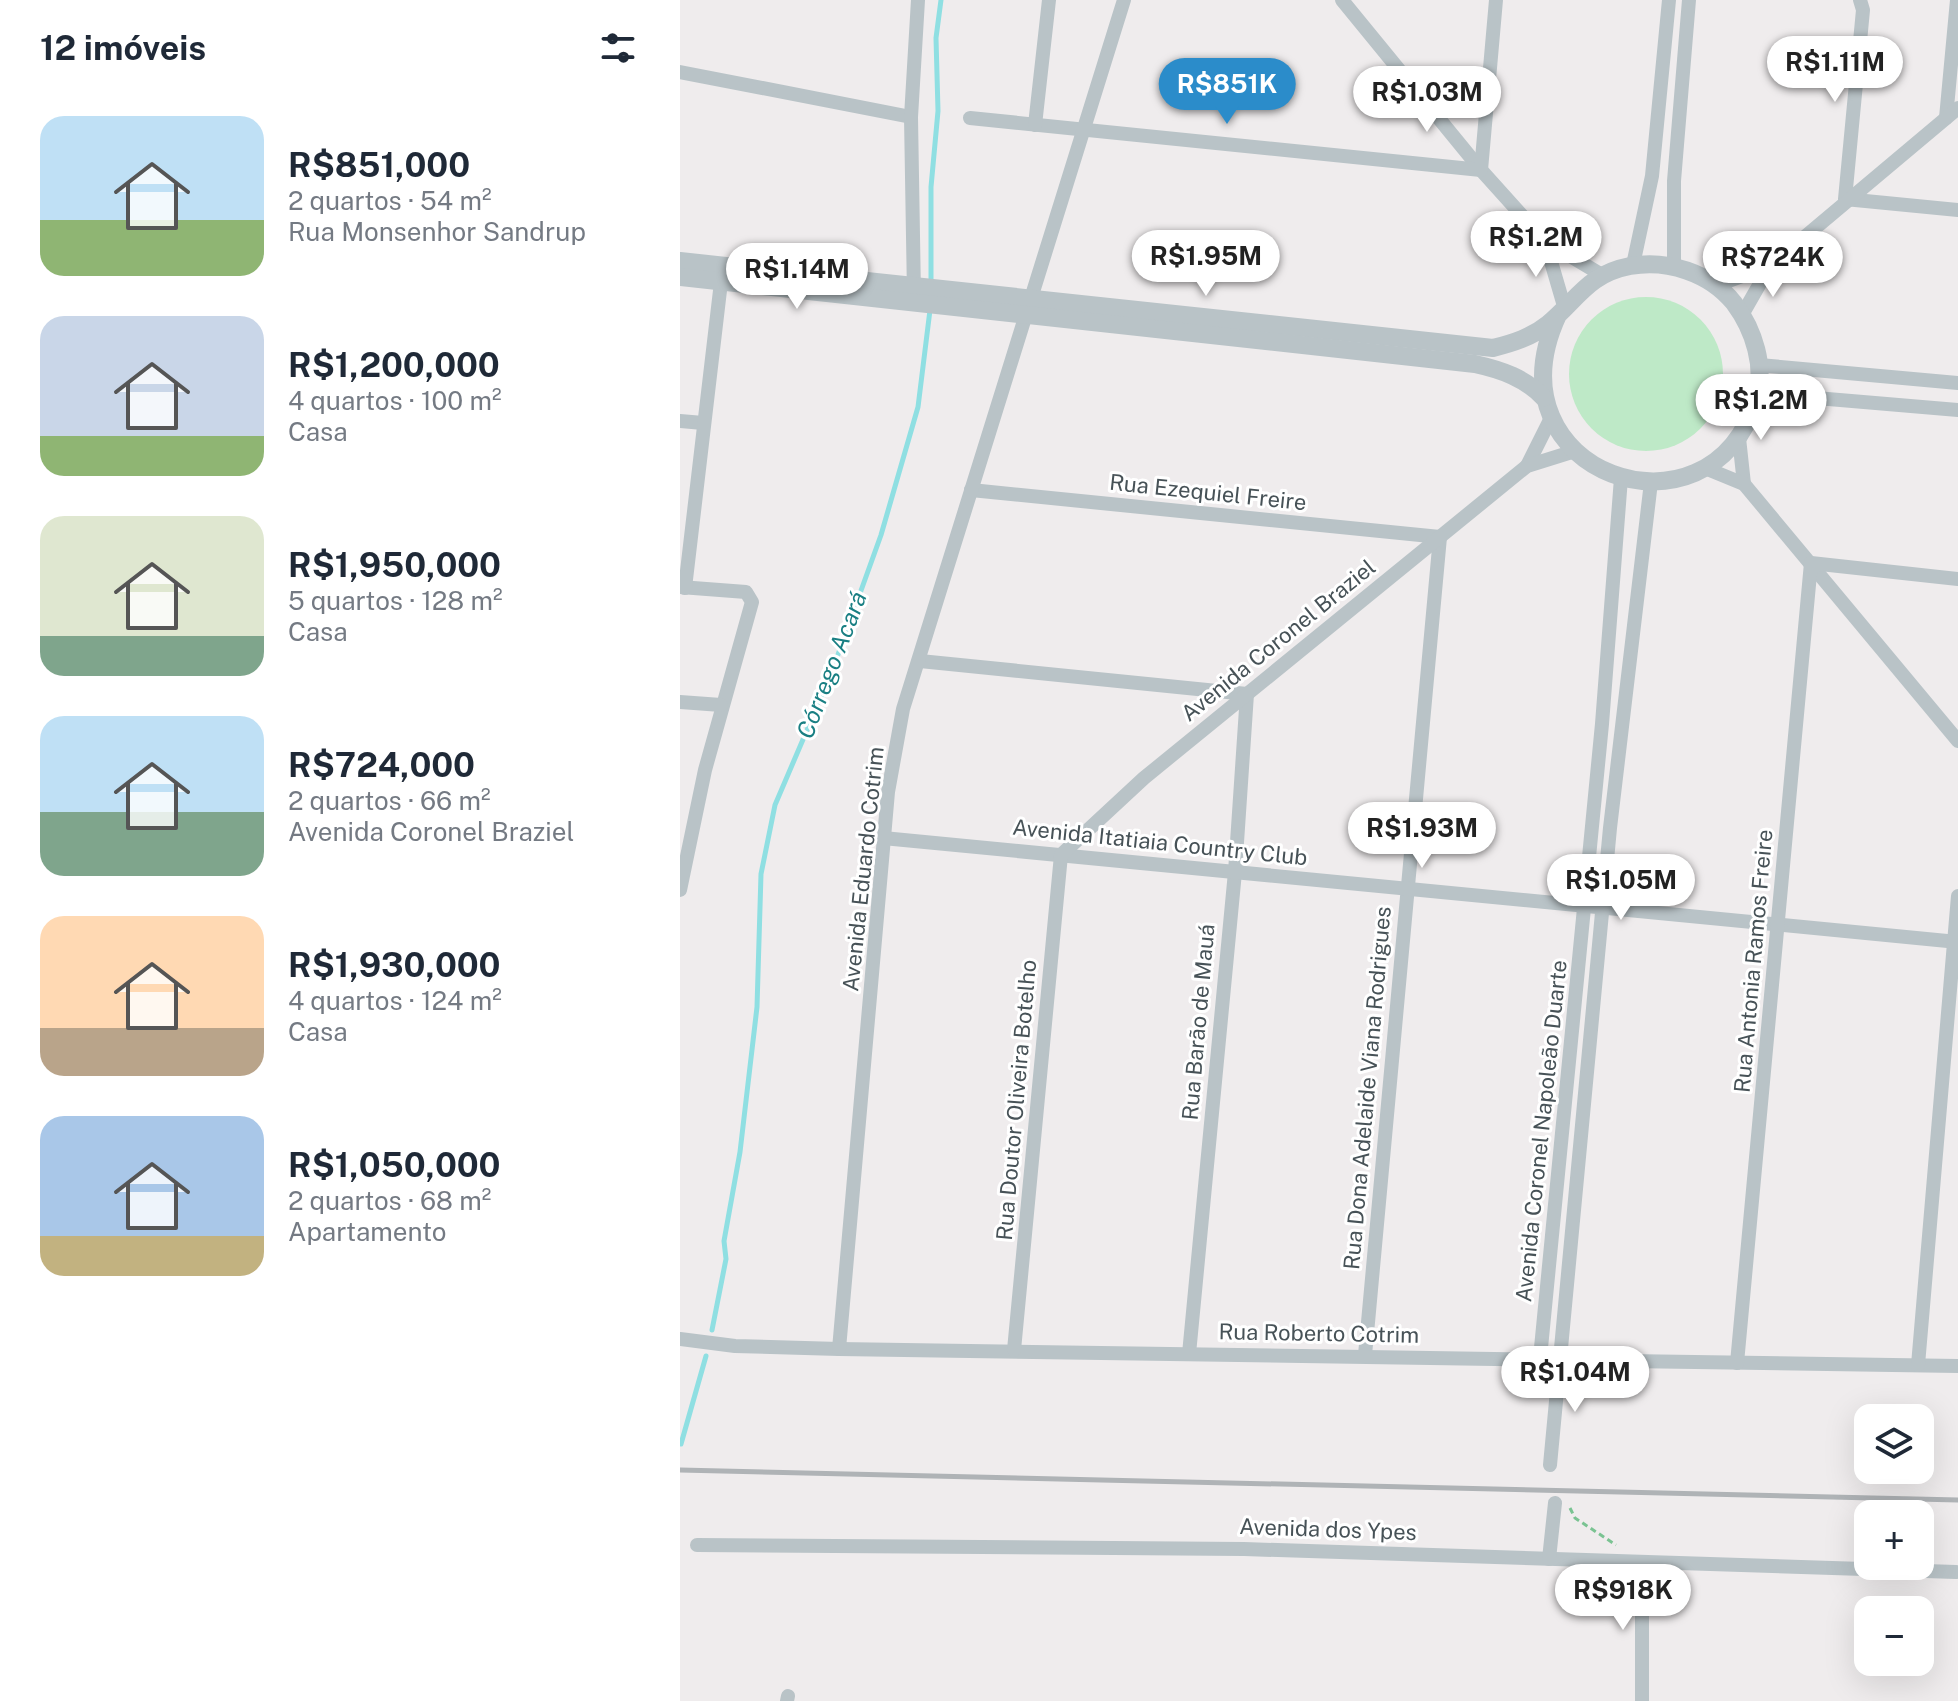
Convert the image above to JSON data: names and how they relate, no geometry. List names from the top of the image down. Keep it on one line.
{"streets":{"street":["Rua Ezequiel Freire","Avenida Coronel Braziel","Avenida Itatiaia Country Club","Avenida Eduardo Cotrim","Rua Antonia Ramos Freire","Rua Barão de Mauá","Rua Dona Adelaide Viana Rodrigues","Rua Doutor Oliveira Botelho","Avenida Coronel Napoleão Duarte","Rua Roberto Cotrim","Avenida dos Ypes"]},"crossings":[["Rua Ezequiel Freire","Avenida Coronel Braziel"],["Rua Ezequiel Freire","Avenida Eduardo Cotrim"],["Rua Ezequiel Freire","Rua Dona Adelaide Viana Rodrigues"],["Avenida Coronel Braziel","Avenida Itatiaia Country Club"],["Avenida Coronel Braziel","Rua Barão de Mauá"],["Avenida Coronel Braziel","Rua Dona Adelaide Viana Rodrigues"],["Avenida Coronel Braziel","Rua Doutor Oliveira Botelho"],["Avenida Coronel Braziel","Avenida Coronel Napoleão Duarte"],["Avenida Itatiaia Country Club","Avenida Eduardo Cotrim"],["Avenida Itatiaia Country Club","Rua Antonia Ramos Freire"],["Avenida Itatiaia Country Club","Rua Barão de Mauá"],["Avenida Itatiaia Country Club","Rua Dona Adelaide Viana Rodrigues"],["Avenida Itatiaia Country Club","Rua Doutor Oliveira Botelho"],["Avenida Itatiaia Country Club","Avenida Coronel Napoleão Duarte"],["Avenida Eduardo Cotrim","Rua Roberto Cotrim"],["Rua Antonia Ramos Freire","Rua Roberto Cotrim"],["Rua Barão de Mauá","Rua Roberto Cotrim"],["Rua Dona Adelaide Viana Rodrigues","Rua Roberto Cotrim"],["Rua Doutor Oliveira Botelho","Rua Roberto Cotrim"],["Avenida Coronel Napoleão Duarte","Rua Roberto Cotrim"]],"water":["Córrego Acará"],"page":{"heading":"12 imóveis","price":["R$1.11M","R$851K","R$1.03M","R$1.2M","R$1.95M","R$724K","R$1.14M","R$1.2M","R$1.93M","R$1.05M","R$1.04M","R$918K"],"list":[{"name":"R$851,000","note":"2 quartos · 54 m² · Rua Monsenhor Sandrup"},{"name":"R$1,200,000","note":"4 quartos · 100 m² · Casa"},{"name":"R$1,950,000","note":"5 quartos · 128 m² · Casa"},{"name":"R$724,000","note":"2 quartos · 66 m² · Avenida Coronel Braziel"},{"name":"R$1,930,000","note":"4 quartos · 124 m² · Casa"},{"name":"R$1,050,000","note":"2 quartos · 68 m² · Apartamento"}],"map_buttons":["+","−"]}}
